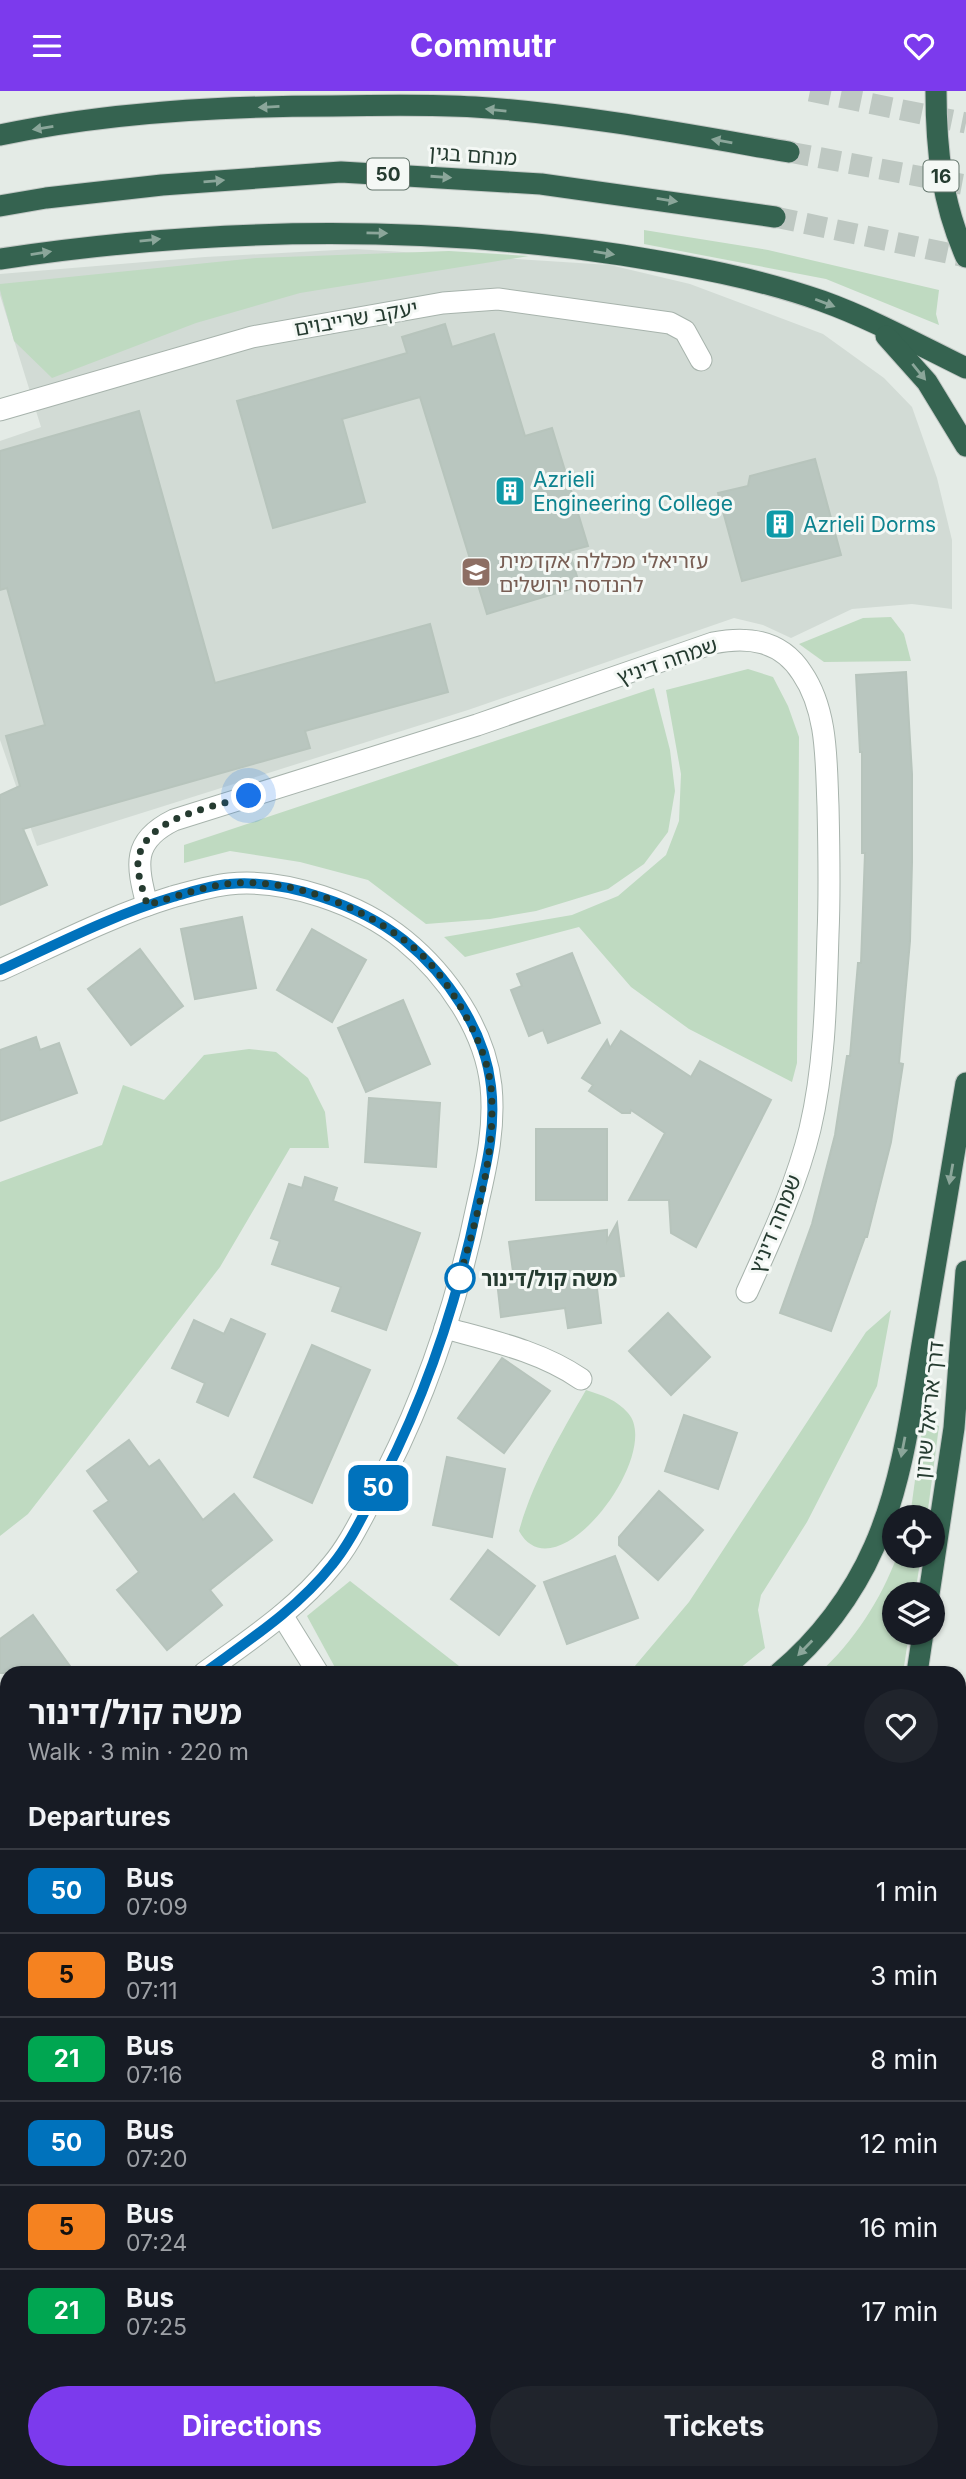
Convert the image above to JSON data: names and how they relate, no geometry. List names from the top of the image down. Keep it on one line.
{"streets":{"highway":["מנחם בגין","50","16","דרך אריאל שרון"],"street":["יעקב שרייבוים","שמחה דיניץ"]},"places":{"building":["Azrieli Engineering College","Azrieli Dorms"],"school or university":["עזריאלי מכללה אקדמית להנדסה ירושלים"],"other":["משה קול/דינור"]},"lines":["bus line 50"],"page":{"header":"Commutr","on_map":"50","heading":[["משה קול/דינור","Walk · 3 min · 220 m"],"Departures"],"list":[{"mark":"50","name":"Bus","note":"07:09","value":"1 min"},{"mark":"5","name":"Bus","note":"07:11","value":"3 min"},{"mark":"21","name":"Bus","note":"07:16","value":"8 min"},{"mark":"50","name":"Bus","note":"07:20","value":"12 min"},{"mark":"5","name":"Bus","note":"07:24","value":"16 min"},{"mark":"21","name":"Bus","note":"07:25","value":"17 min"}],"buttons":["Directions","Tickets"]}}
